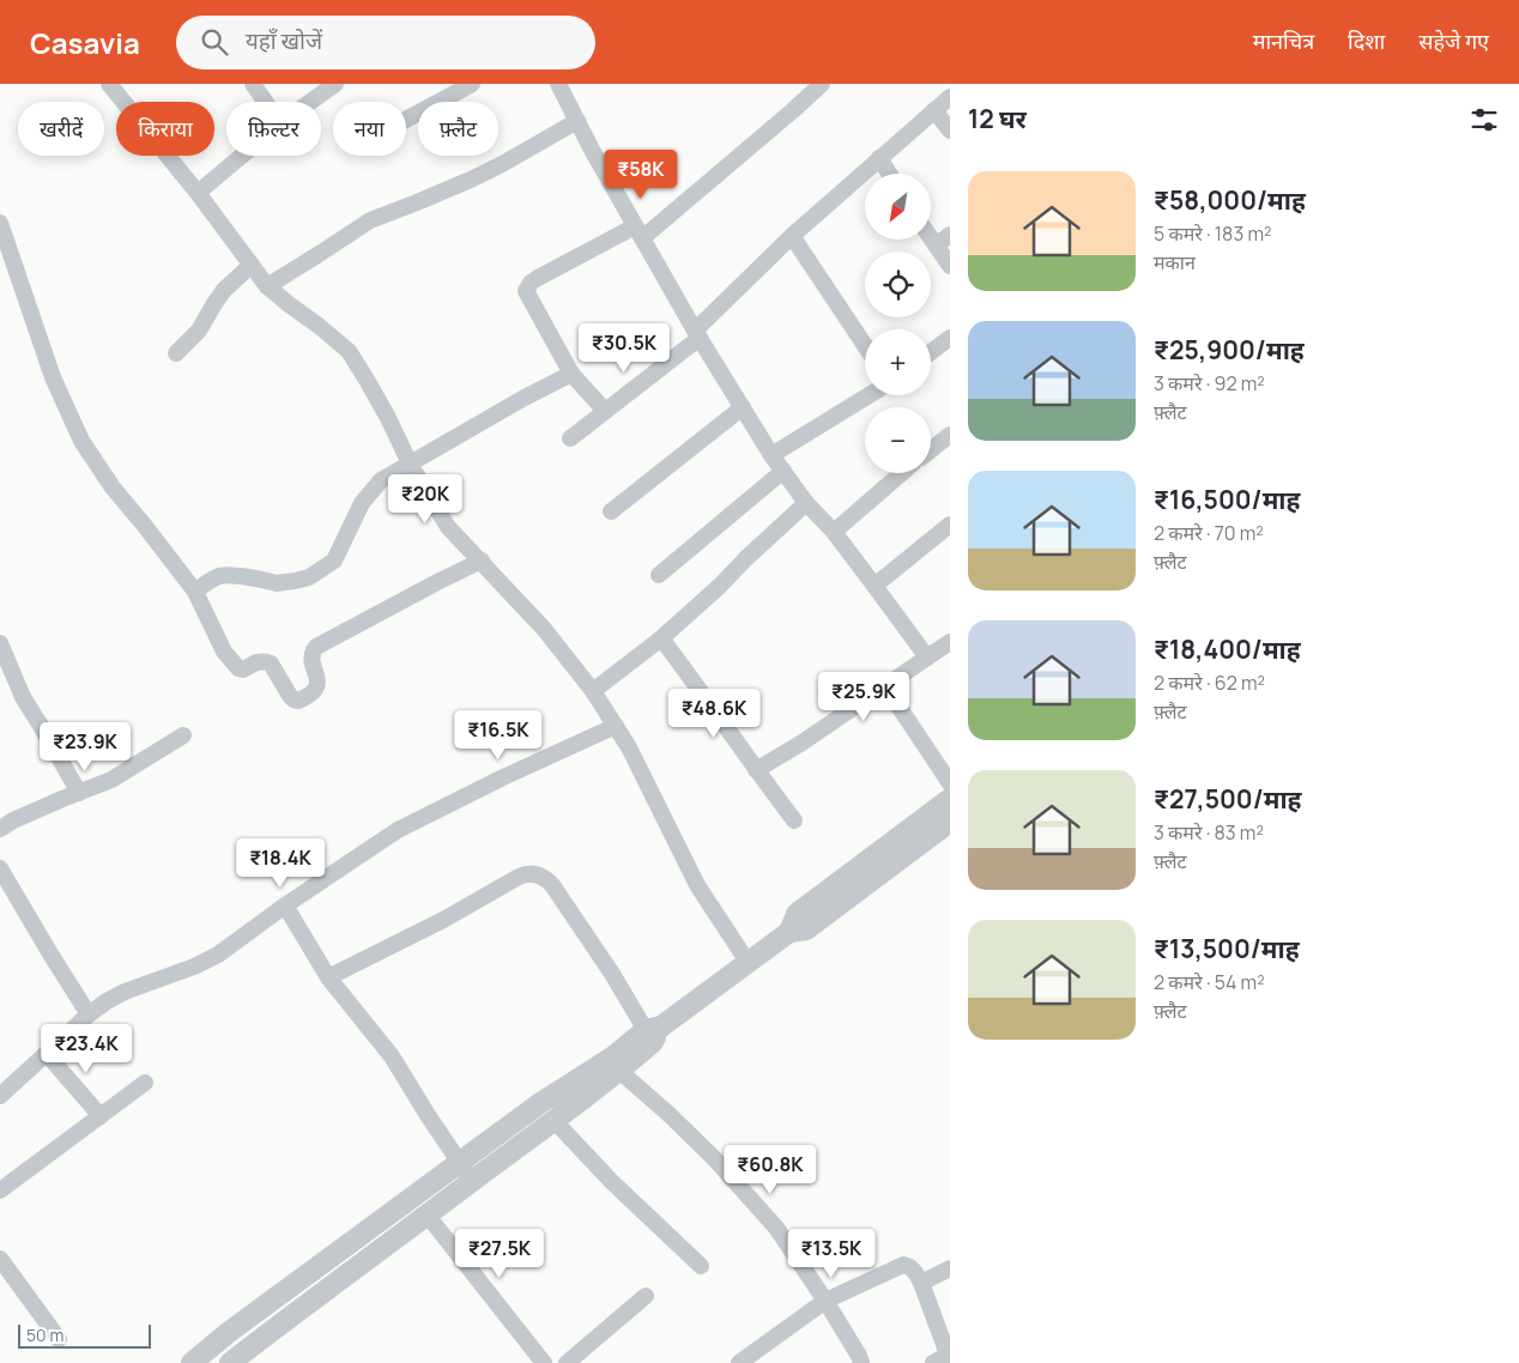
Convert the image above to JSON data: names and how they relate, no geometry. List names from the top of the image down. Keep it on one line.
{"scale_bar":"50 m","north":"bottom left","page":{"header":"Casavia","search":"यहाँ खोजें","nav":["मानचित्र","दिशा","सहेजे गए"],"heading":"12 घर","chip":["खरीदें","किराया","फ़िल्टर","नया","फ़्लैट"],"price":["₹58K","₹30.5K","₹20K","₹25.9K","₹48.6K","₹16.5K","₹23.9K","₹18.4K","₹23.4K","₹60.8K","₹27.5K","₹13.5K"],"list":[{"name":"₹58,000/माह","note":"5 कमरे · 183 m² · मकान"},{"name":"₹25,900/माह","note":"3 कमरे · 92 m² · फ़्लैट"},{"name":"₹16,500/माह","note":"2 कमरे · 70 m² · फ़्लैट"},{"name":"₹18,400/माह","note":"2 कमरे · 62 m² · फ़्लैट"},{"name":"₹27,500/माह","note":"3 कमरे · 83 m² · फ़्लैट"},{"name":"₹13,500/माह","note":"2 कमरे · 54 m² · फ़्लैट"}],"map_buttons":["+","−"],"scale":"50 m"}}
